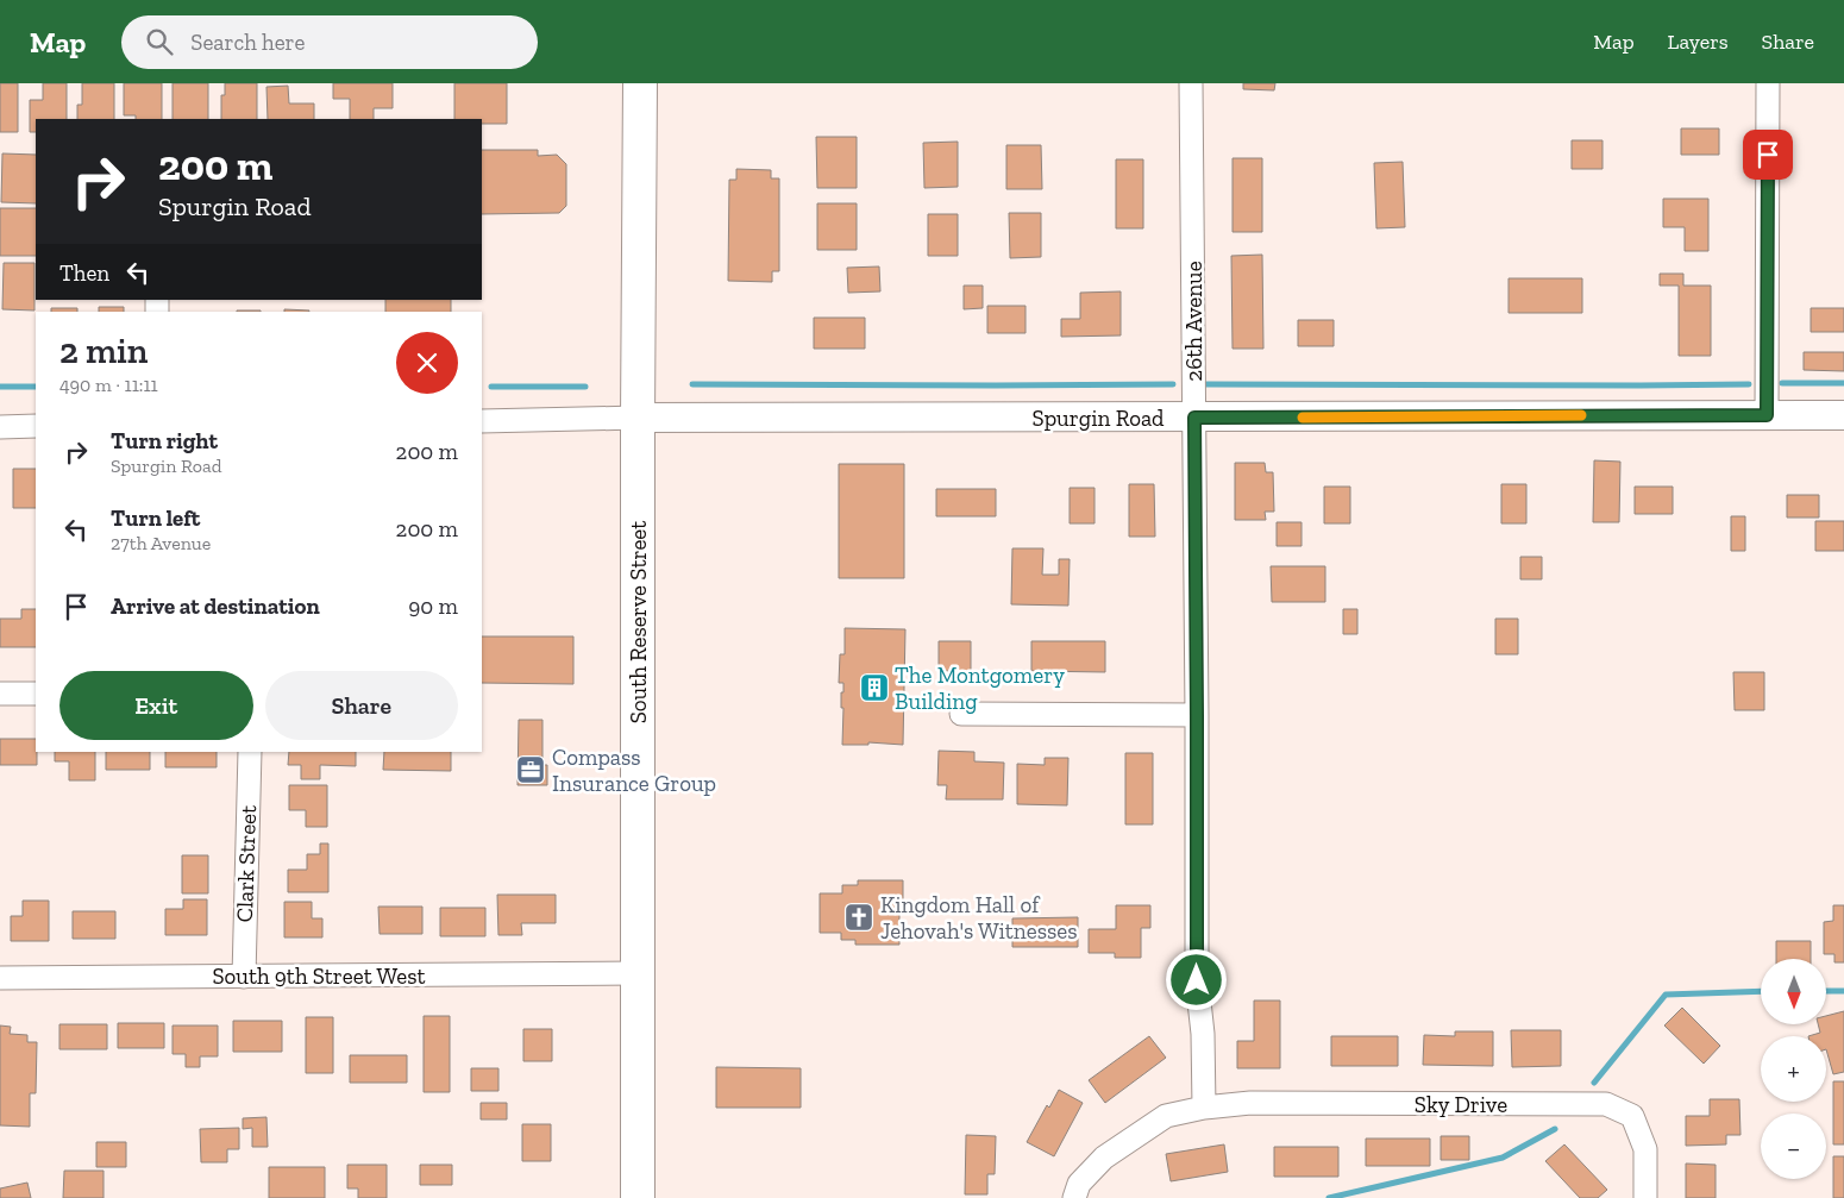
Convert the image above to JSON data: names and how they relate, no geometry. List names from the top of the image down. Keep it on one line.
{"streets":{"highway":["South Reserve Street"],"street":["26th Avenue","Spurgin Road","Clark Street","South 9th Street West","Sky Drive"]},"crossings":[["26th Avenue","Spurgin Road"],["26th Avenue","Sky Drive"],["Spurgin Road","South Reserve Street"],["South Reserve Street","South 9th Street West"],["Clark Street","South 9th Street West"]],"places":{"building":["The Montgomery Building"],"office":["Compass Insurance Group"],"church":["Kingdom Hall of Jehovah's Witnesses"]},"north":"bottom","page":{"header":"Map","search":"Search here","nav":["Map","Layers","Share"],"turn":["200 m","Spurgin Road"],"then":"Then","heading":["2 min","490 m · 11:11"],"list":[{"name":"Turn right","note":"Spurgin Road","value":"200 m"},{"name":"Turn left","note":"27th Avenue","value":"200 m"},{"name":"Arrive at destination","value":"90 m"}],"buttons":["Exit","Share"],"map_buttons":["+","−"]}}
